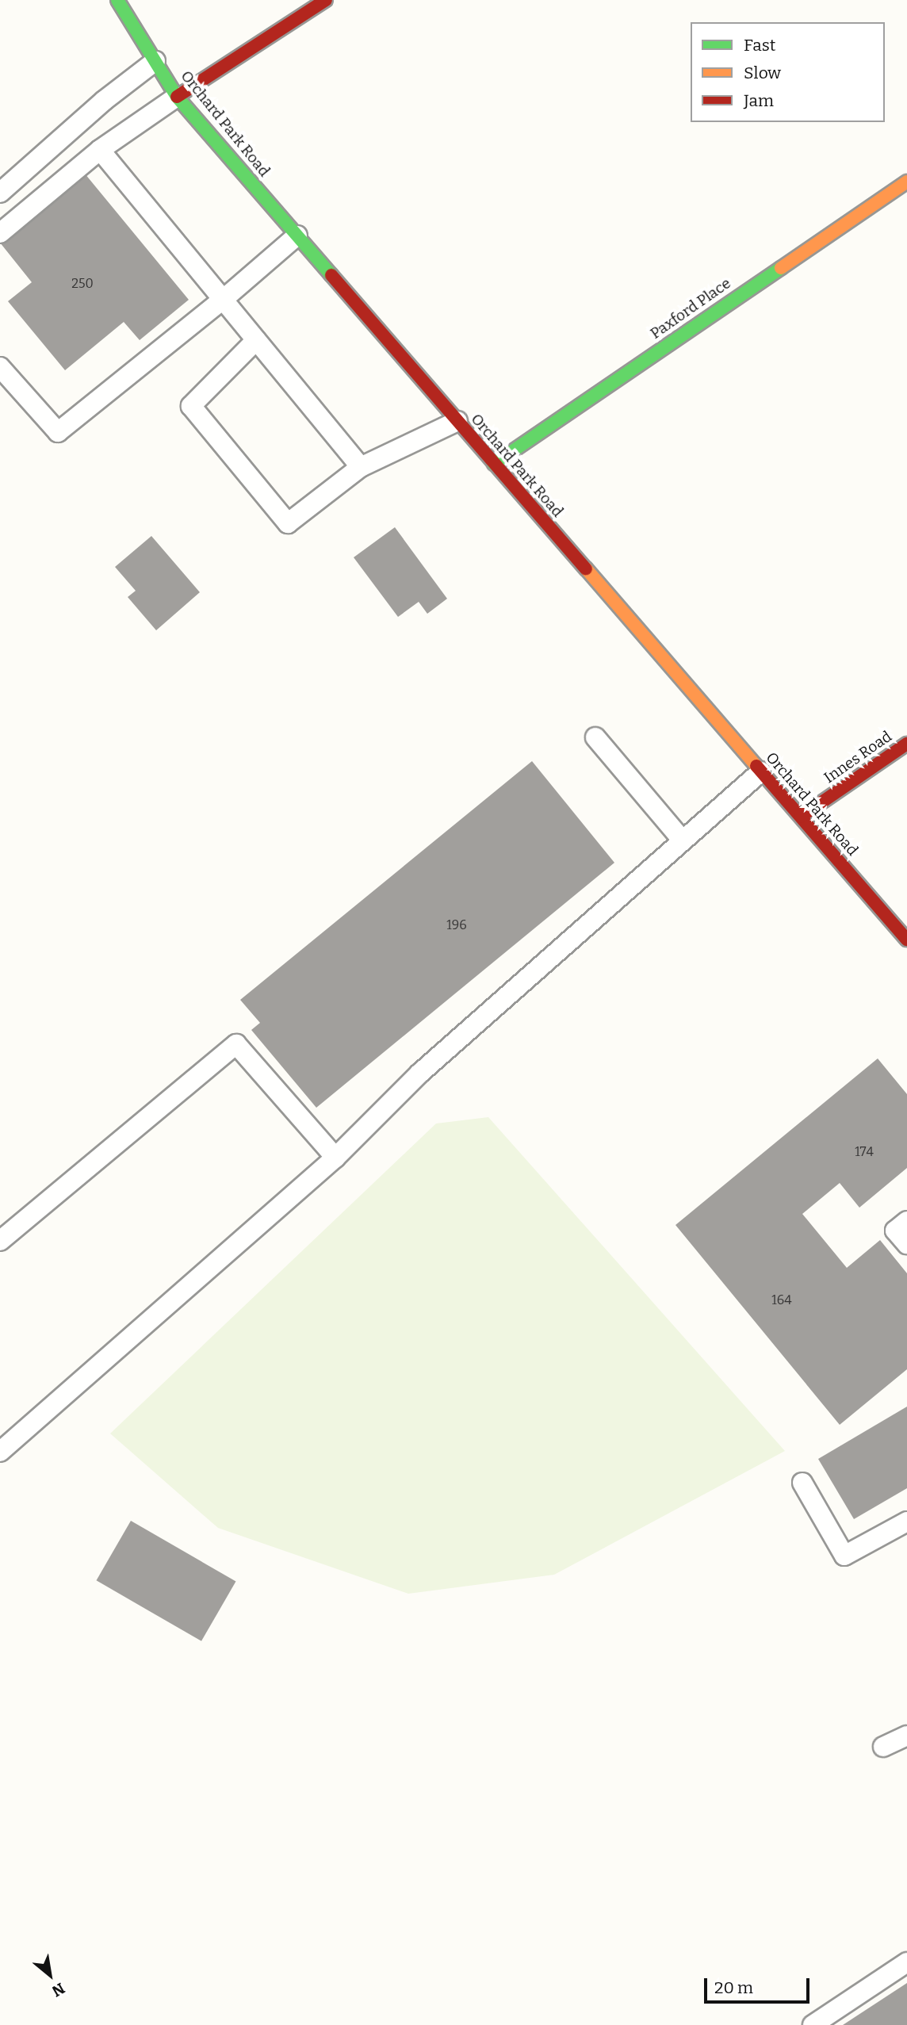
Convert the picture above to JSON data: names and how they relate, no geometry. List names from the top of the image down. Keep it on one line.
{"streets":{"main road":["Orchard Park Road","Paxford Place","Innes Road"]},"crossings":[["Orchard Park Road","Paxford Place"],["Orchard Park Road","Innes Road"]],"house_numbers":["250","196","174","164"],"legend":["Fast","Slow","Jam"],"scale_bar":"20 m","north":"bottom right"}
